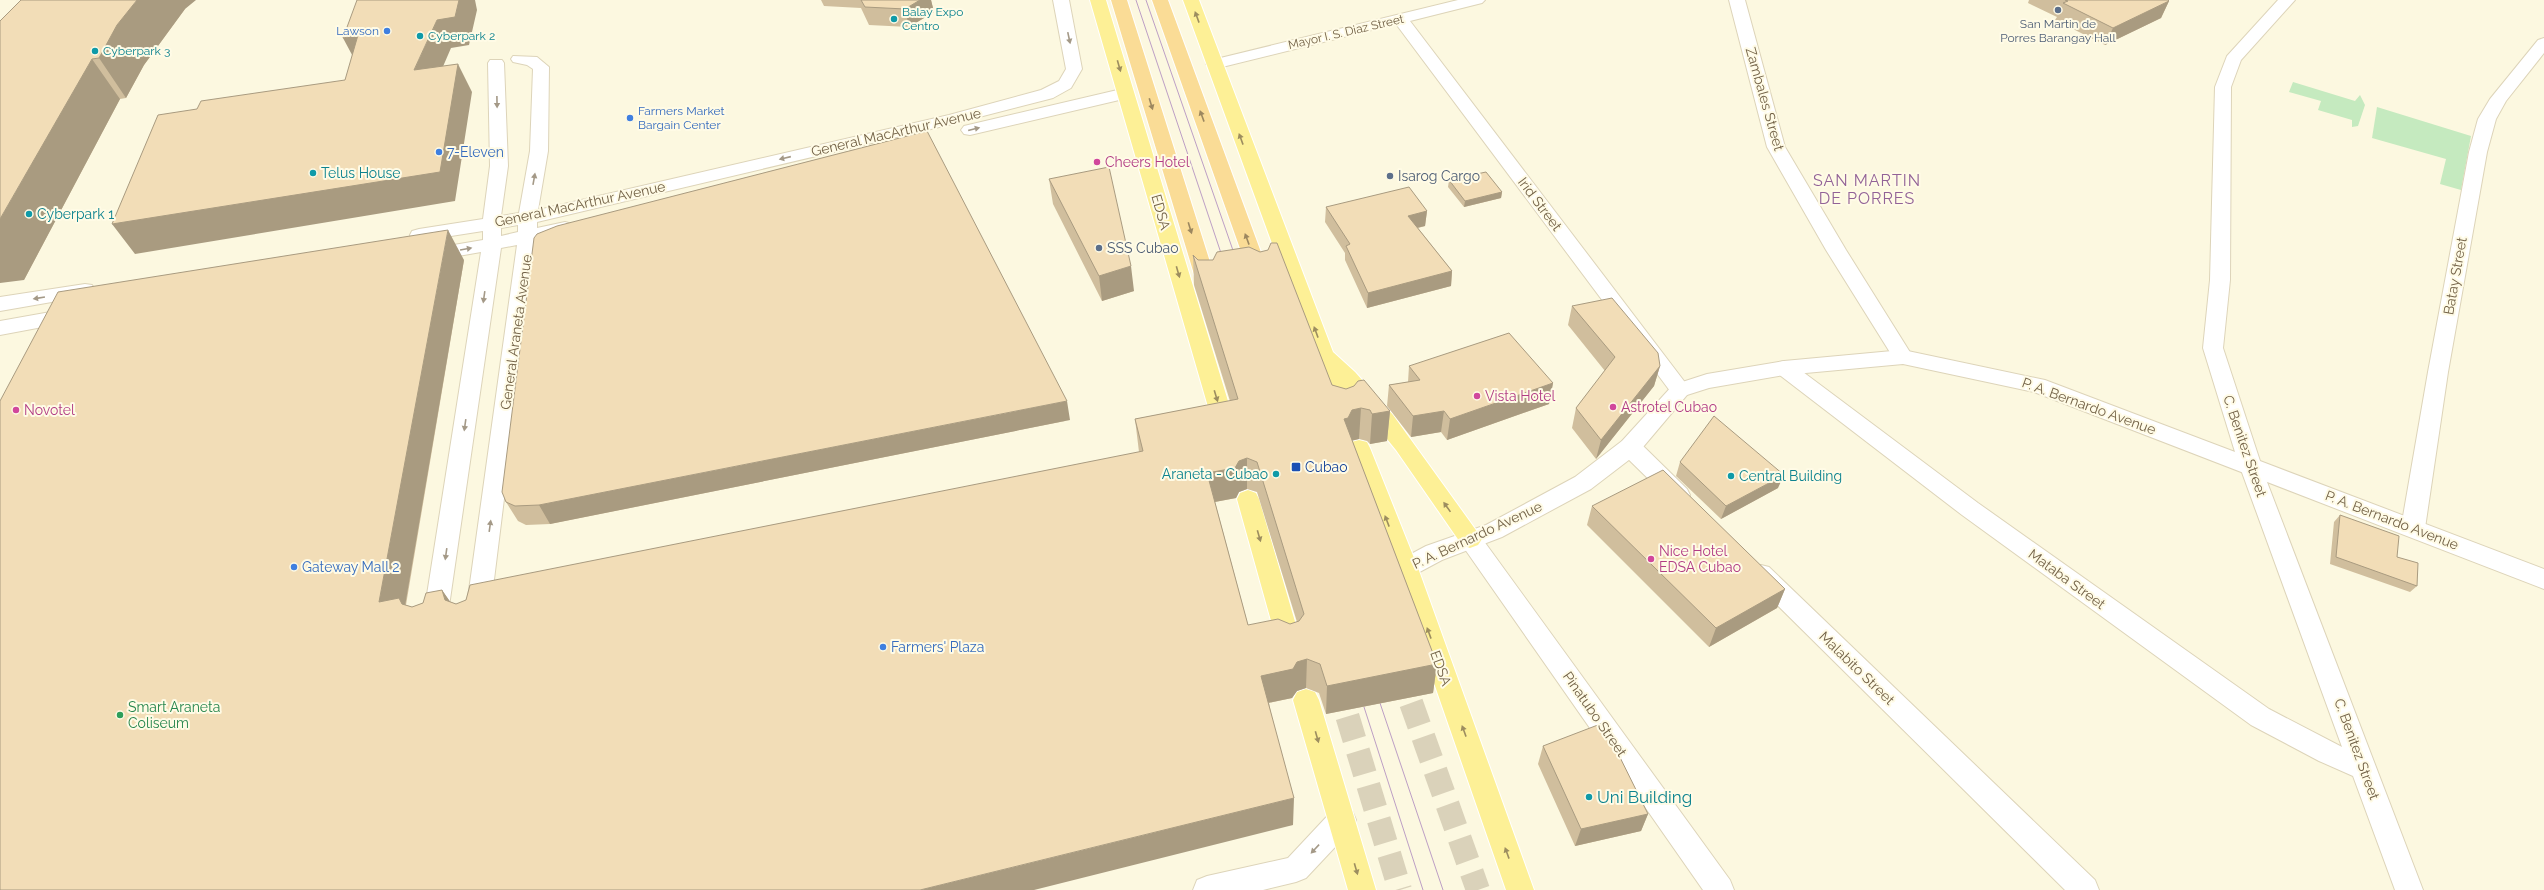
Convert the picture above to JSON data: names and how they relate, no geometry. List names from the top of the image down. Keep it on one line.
{"streets":{"highway":["EDSA"],"street":["Mayor I. S. Diaz Street","Zambales Street","General MacArthur Avenue","Irid Street","Batay Street","General Araneta Avenue","P. A. Bernardo Avenue","C. Benitez Street","Mataba Street","Malabito Street","Pinatubo Street"]},"crossings":[["Mayor I. S. Diaz Street","Irid Street"],["Zambales Street","P. A. Bernardo Avenue"],["General MacArthur Avenue","EDSA"],["General MacArthur Avenue","General Araneta Avenue"],["Irid Street","P. A. Bernardo Avenue"],["EDSA","P. A. Bernardo Avenue"],["Batay Street","P. A. Bernardo Avenue"],["P. A. Bernardo Avenue","C. Benitez Street"],["P. A. Bernardo Avenue","Mataba Street"],["P. A. Bernardo Avenue","Pinatubo Street"],["C. Benitez Street","Mataba Street"]],"districts":["SAN MARTIN DE PORRES"],"places":{"other":["San Martin de Porres Barangay Hall","Balay Expo Centro","Lawson","Cyberpark 2","Cyberpark 3","Farmers Market Bargain Center","7-Eleven","Cheers Hotel","Telus House","Isarog Cargo","Cyberpark 1","SSS Cubao","Vista Hotel","Astrotel Cubao","Novotel","Araneta - Cubao","Central Building","Nice Hotel EDSA Cubao","Gateway Mall 2","Farmers' Plaza","Smart Araneta Coliseum","Uni Building"],"transit":["Cubao"]}}
